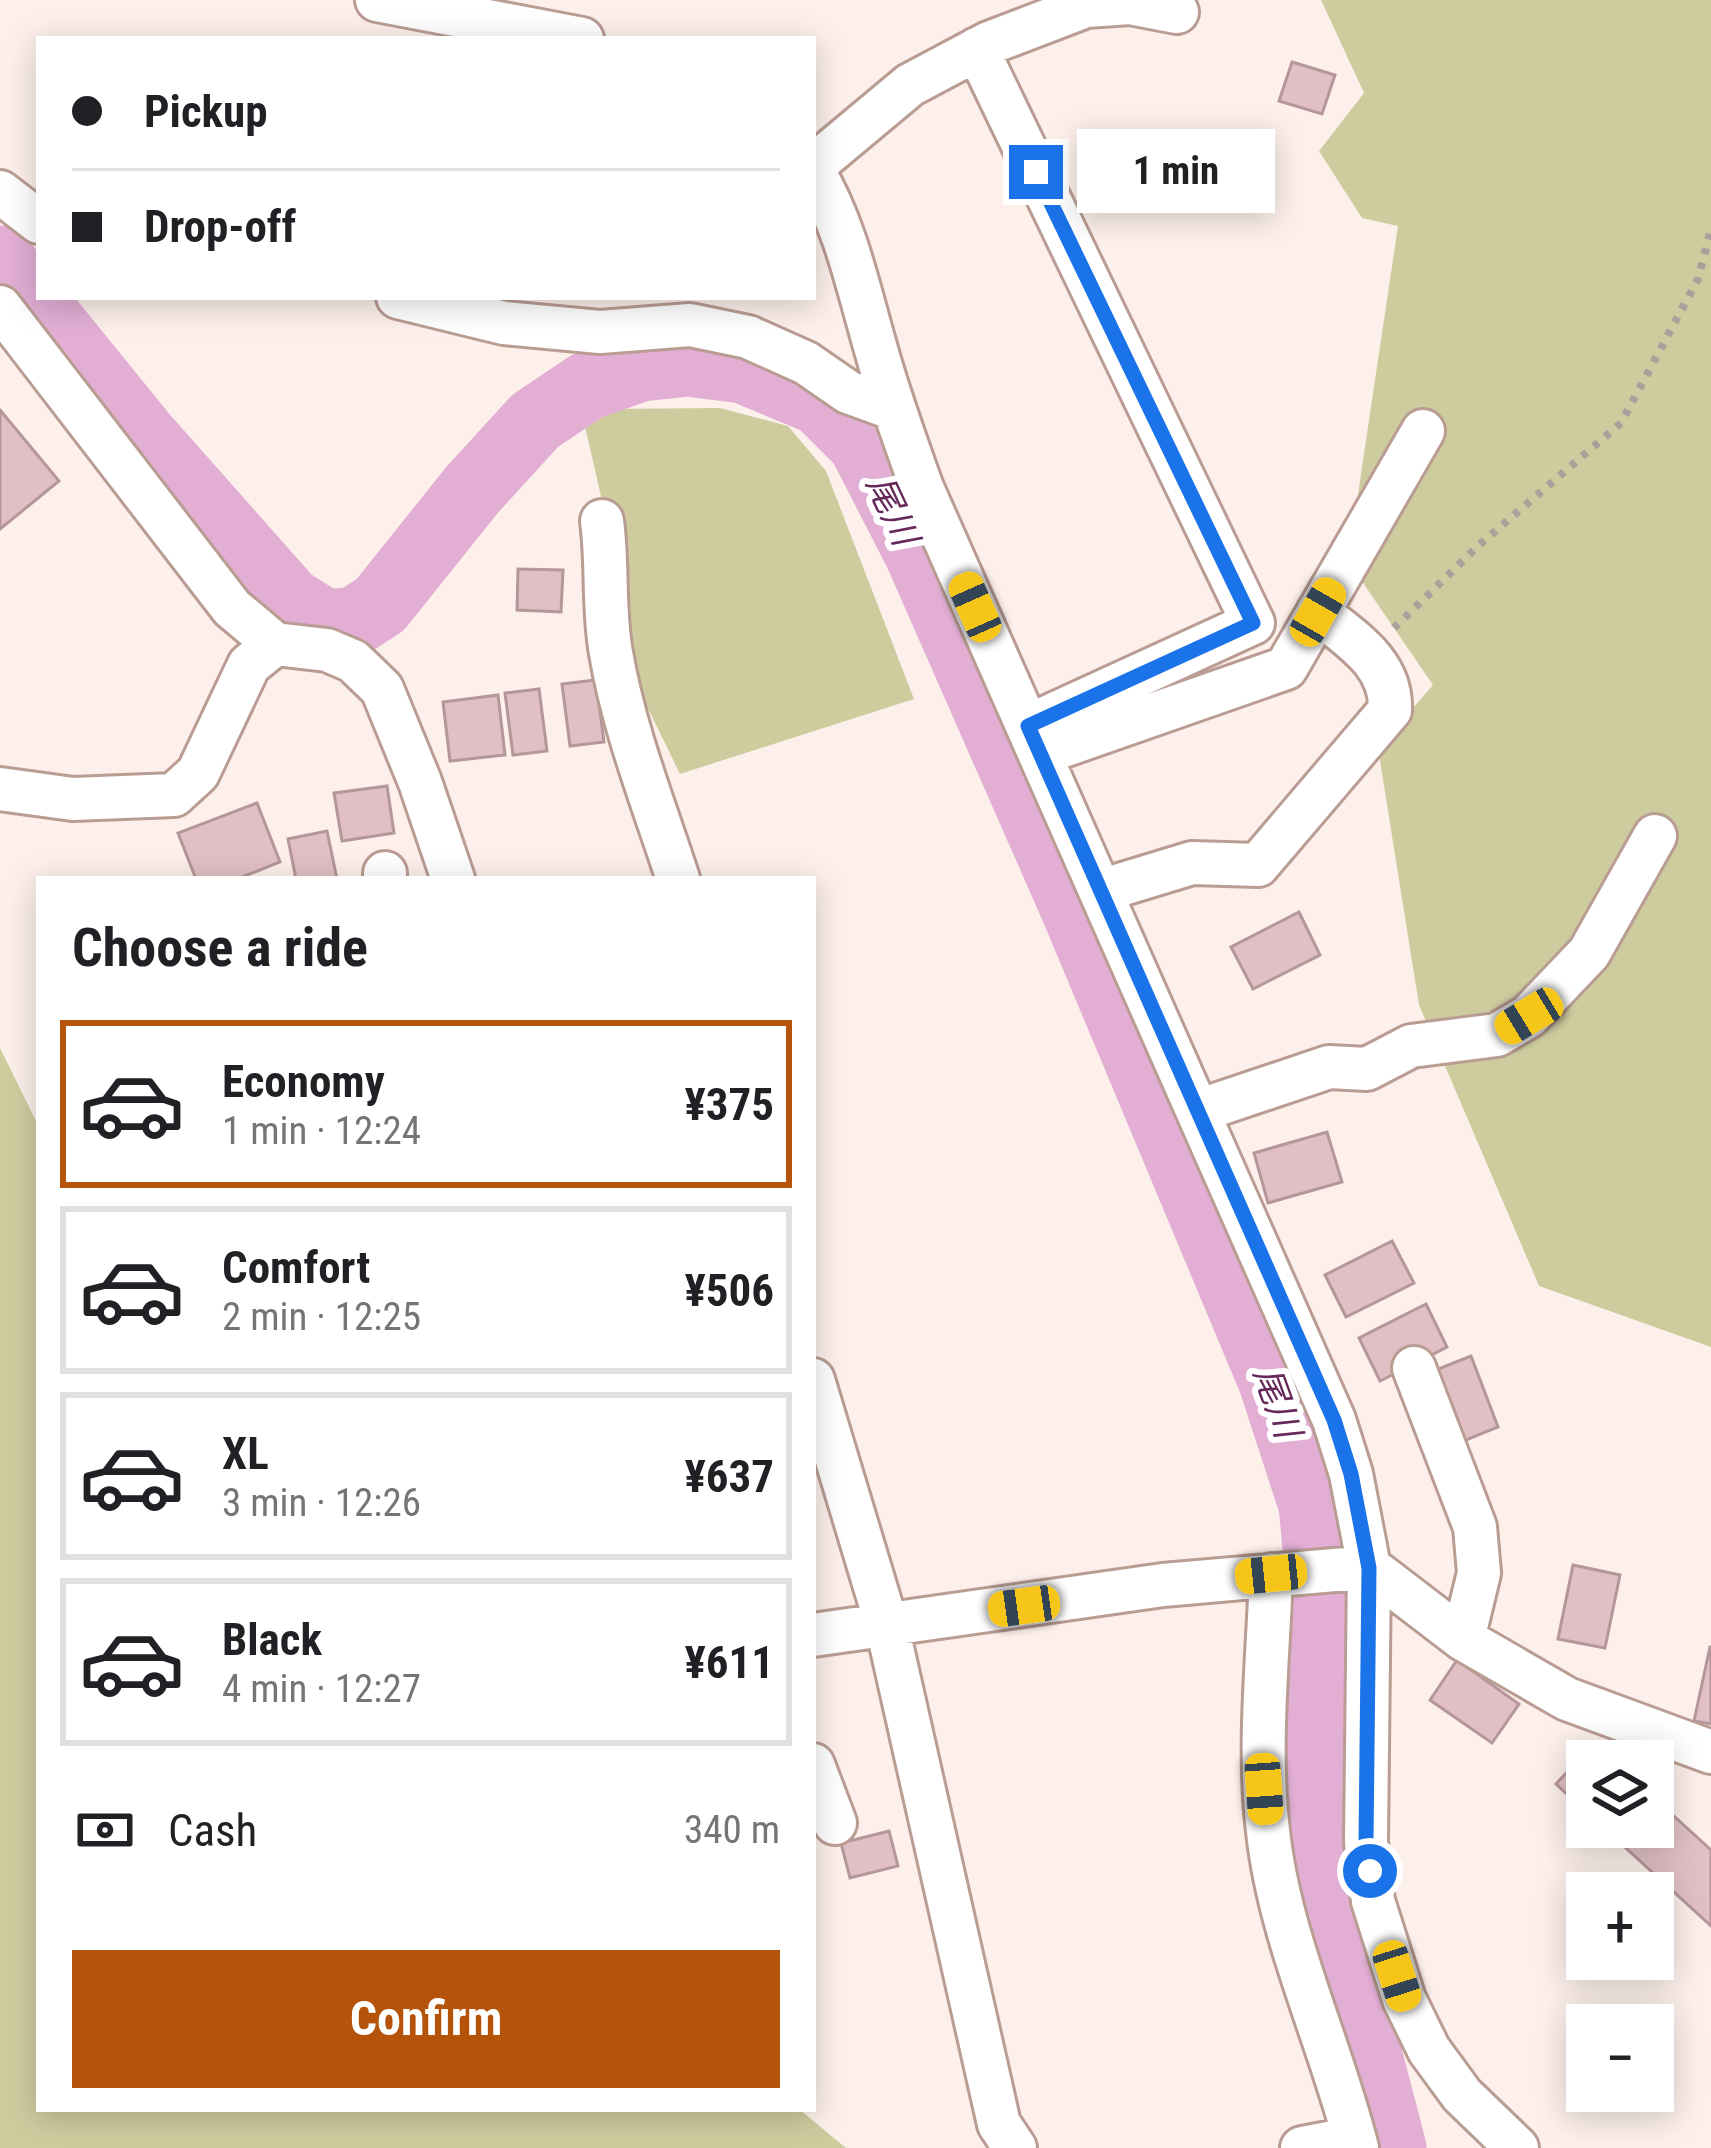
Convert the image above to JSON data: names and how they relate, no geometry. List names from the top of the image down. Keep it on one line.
{"water":["尾川"],"page":{"banner":["Pickup","Drop-off"],"bubble":"1 min","heading":"Choose a ride","list":[{"name":"Economy","note":"1 min · 12:24","value":"¥375"},{"name":"Comfort","note":"2 min · 12:25","value":"¥506"},{"name":"XL","note":"3 min · 12:26","value":"¥637"},{"name":"Black","note":"4 min · 12:27","value":"¥611"}],"map_buttons":["+","−"],"pay":["Cash","340 m"],"buttons":"Confirm"}}
